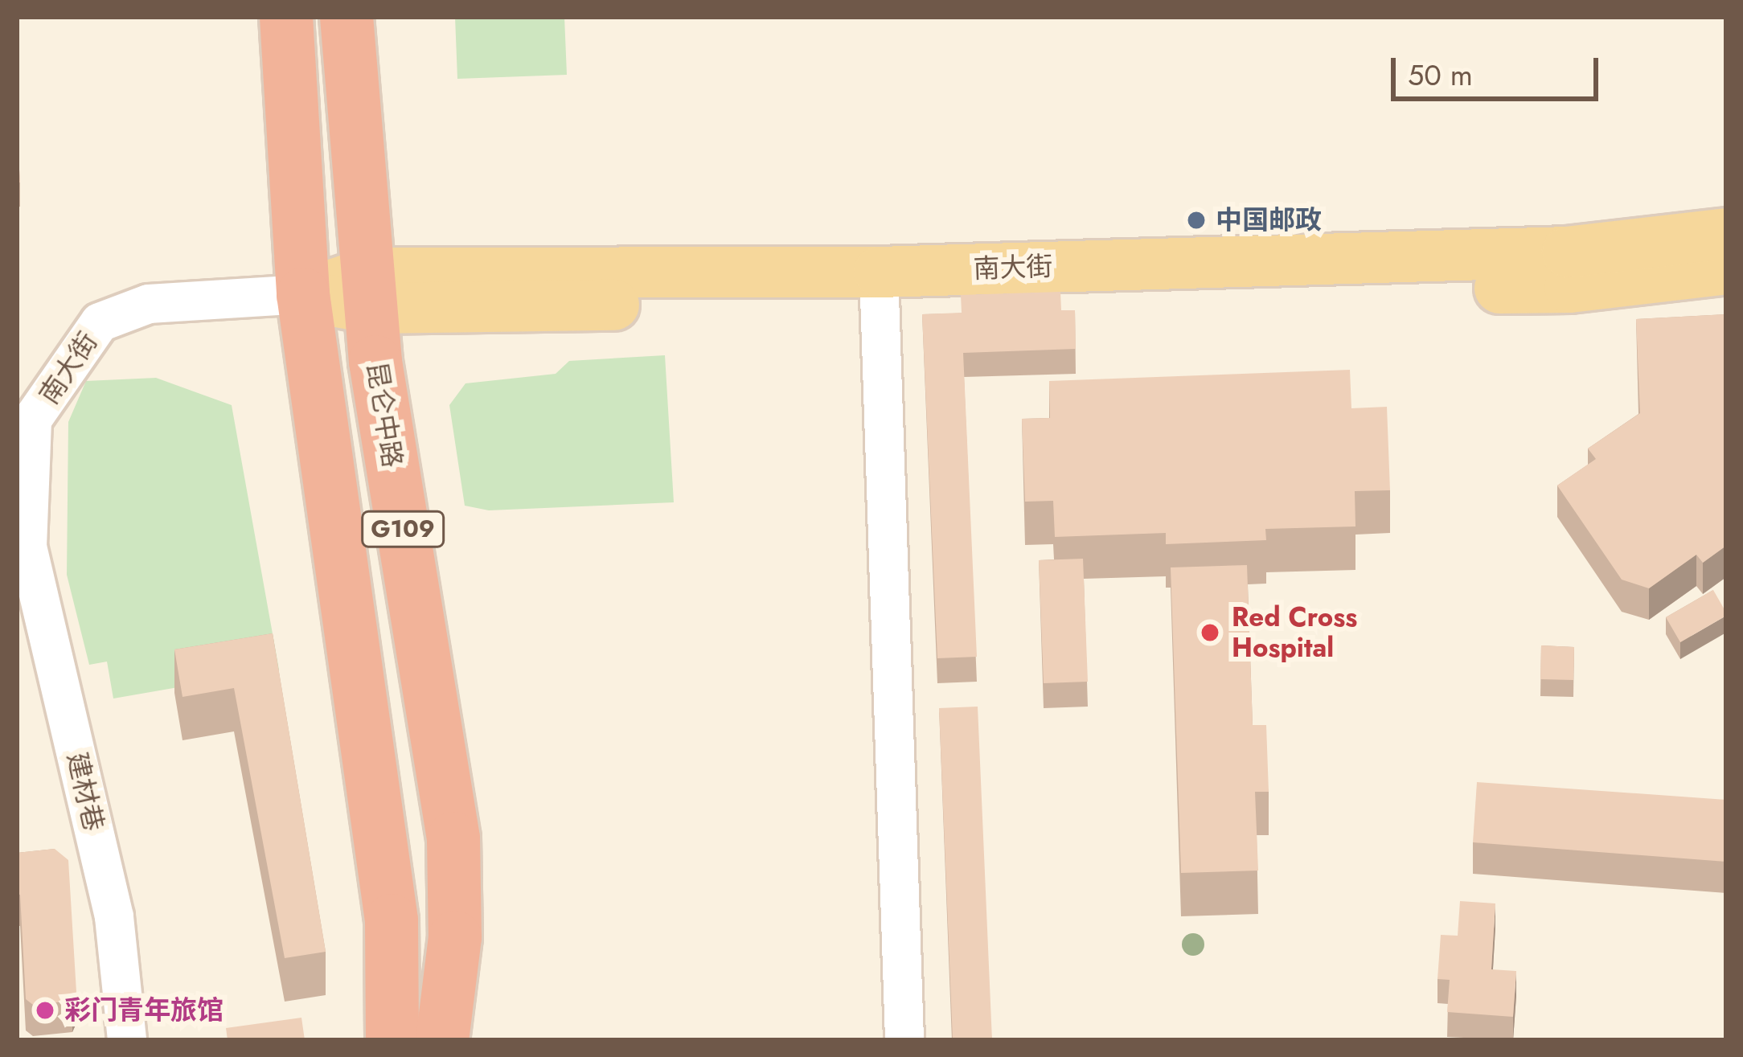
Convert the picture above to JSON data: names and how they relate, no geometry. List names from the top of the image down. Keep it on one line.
{"streets":{"highway":["昆仑中路","G109"],"main road":["南大街"],"street":["建材巷"]},"crossings":[["南大街","昆仑中路"],["南大街","G109"],["南大街","建材巷"]],"places":["中国邮政","Red Cross Hospital","彩门青年旅馆"],"scale_bar":"50 m"}
